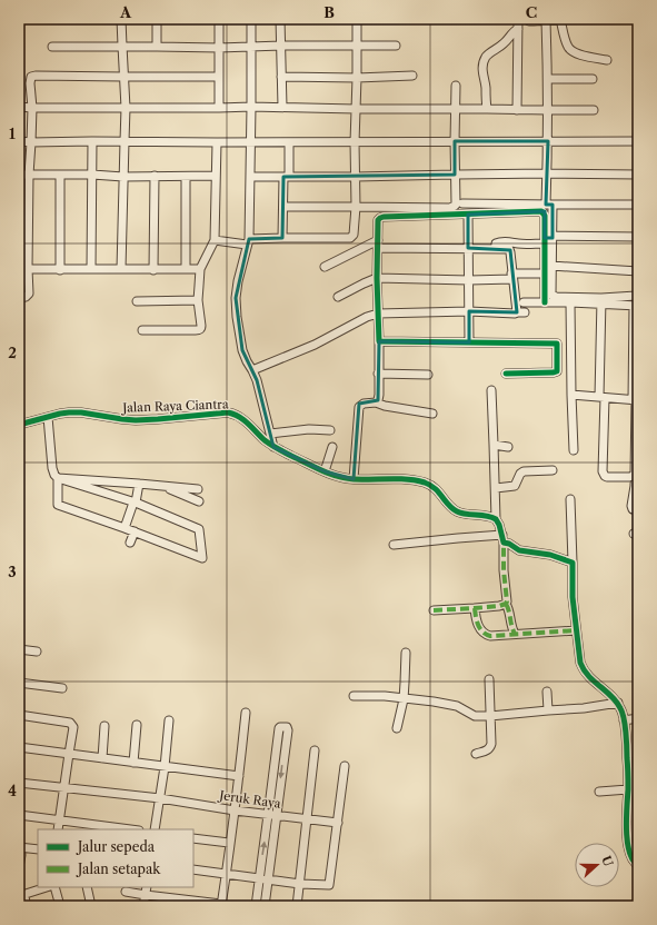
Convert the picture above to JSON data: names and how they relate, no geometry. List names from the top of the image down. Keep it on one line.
{"streets":{"street":["Jalan Raya Ciantra","Jeruk Raya"]},"legend":["Jalur sepeda","Jalan setapak"],"north":"right","grid":{"columns":["A","B","C"],"rows":["1","2","3","4"]}}
